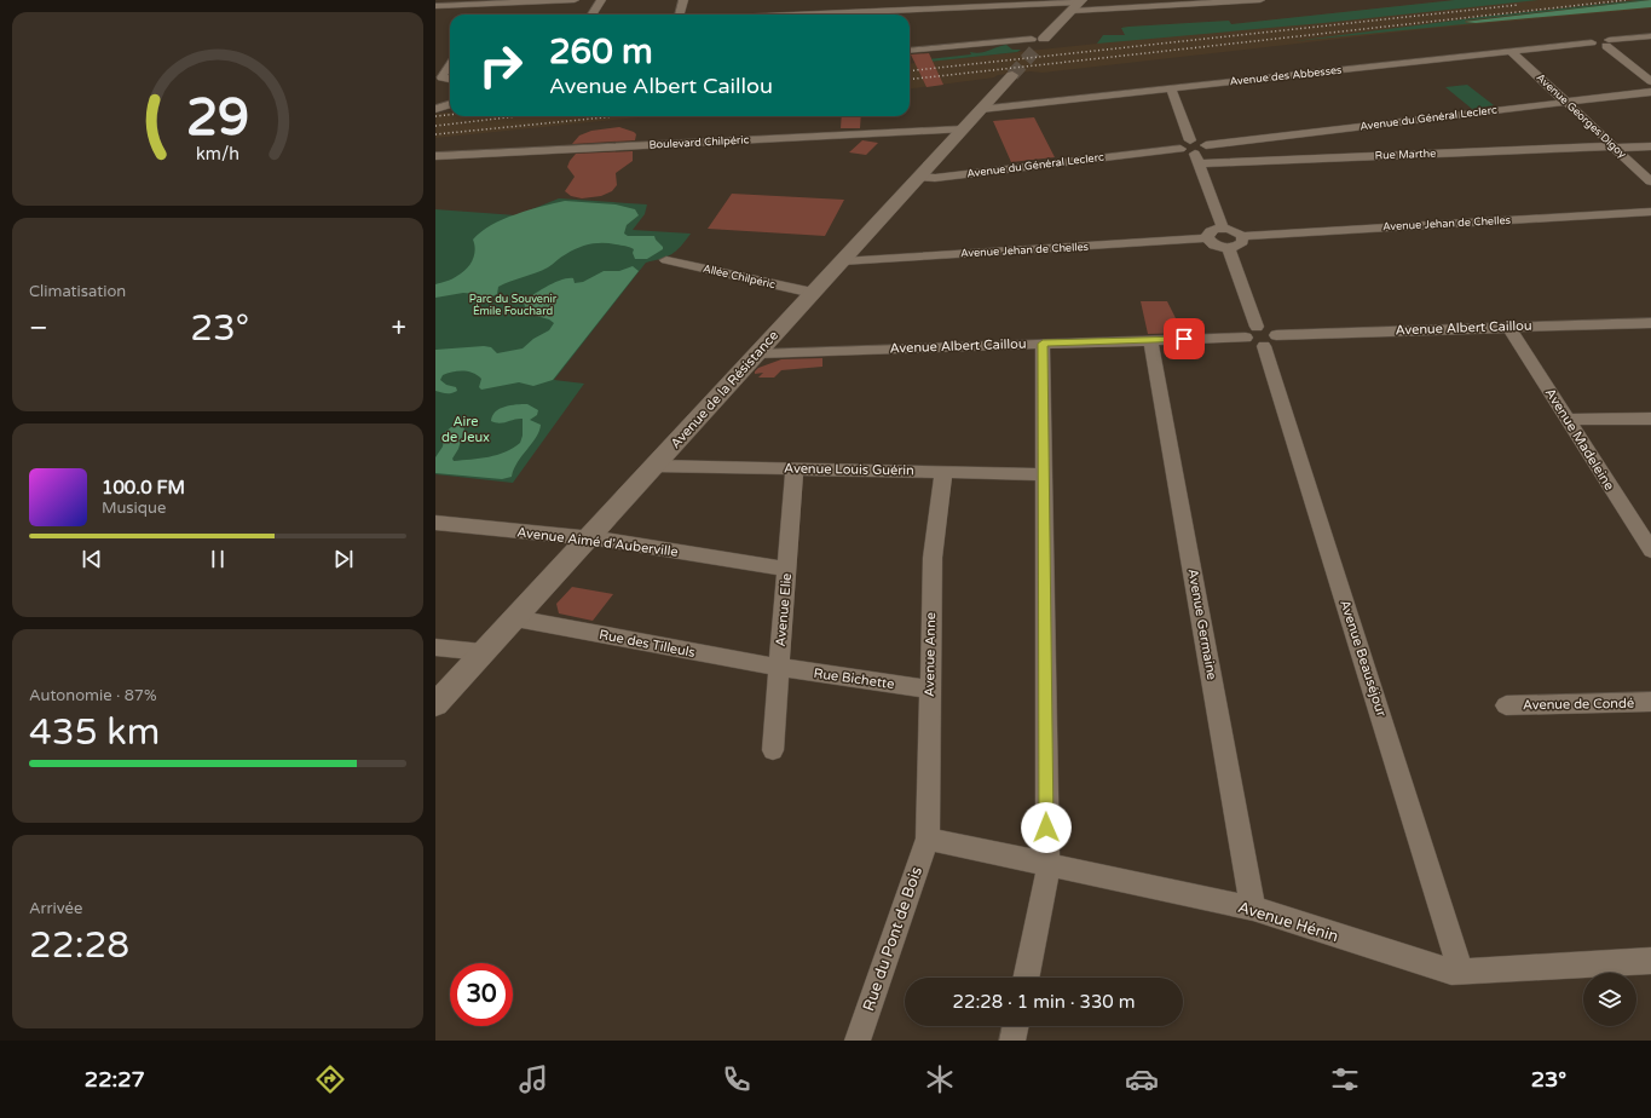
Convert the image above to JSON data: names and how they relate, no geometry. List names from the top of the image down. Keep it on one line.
{"streets":{"street":["Avenue des Abbesses","Avenue Georges Digoy","Avenue du Général Leclerc","Boulevard Chilpéric","Rue Marthe","Avenue Jehan de Chelles","Allée Chilpéric","Avenue Albert Caillou","Avenue de la Résistance","Avenue Madeleine","Avenue Louis Guérin","Avenue Aimé d'Auberville","Avenue Elie","Avenue Germaine","Rue des Tilleuls","Avenue Anne","Avenue Beauséjour","Rue Bichette","Avenue de Condé","Avenue Hénin","Rue du Pont de Bois"]},"crossings":[["Avenue des Abbesses","Avenue Georges Digoy"],["Avenue des Abbesses","Avenue de la Résistance"],["Avenue Georges Digoy","Avenue du Général Leclerc"],["Avenue Georges Digoy","Rue Marthe"],["Avenue du Général Leclerc","Avenue de la Résistance"],["Boulevard Chilpéric","Avenue de la Résistance"],["Avenue Jehan de Chelles","Avenue de la Résistance"],["Allée Chilpéric","Avenue de la Résistance"],["Avenue Albert Caillou","Avenue de la Résistance"],["Avenue Albert Caillou","Avenue Madeleine"],["Avenue Albert Caillou","Avenue Germaine"],["Avenue Albert Caillou","Avenue Beauséjour"],["Avenue de la Résistance","Avenue Louis Guérin"],["Avenue de la Résistance","Avenue Aimé d'Auberville"],["Avenue de la Résistance","Rue des Tilleuls"],["Avenue Louis Guérin","Avenue Elie"],["Avenue Louis Guérin","Avenue Anne"],["Avenue Aimé d'Auberville","Avenue Elie"],["Avenue Elie","Rue des Tilleuls"],["Avenue Elie","Rue Bichette"],["Avenue Germaine","Avenue Hénin"],["Rue des Tilleuls","Rue Bichette"],["Avenue Anne","Rue Bichette"],["Avenue Anne","Avenue Hénin"],["Avenue Anne","Rue du Pont de Bois"],["Avenue Beauséjour","Avenue Hénin"],["Avenue Hénin","Rue du Pont de Bois"]],"parks":["Parc du Souvenir Émile Fouchard","Aire de Jeux"],"page":{"turn":["260 m","Avenue Albert Caillou"],"tile":["Climatisation",["Autonomie · 87%","435 km"],["Arrivée","22:28"]],"heat":["−","23°","+"],"song":["100.0 FM","Musique"],"limit":"30","trip":"22:28 · 1 min · 330 m","tabs":["22:27","23°"],"gauge":["29","km/h"]}}
